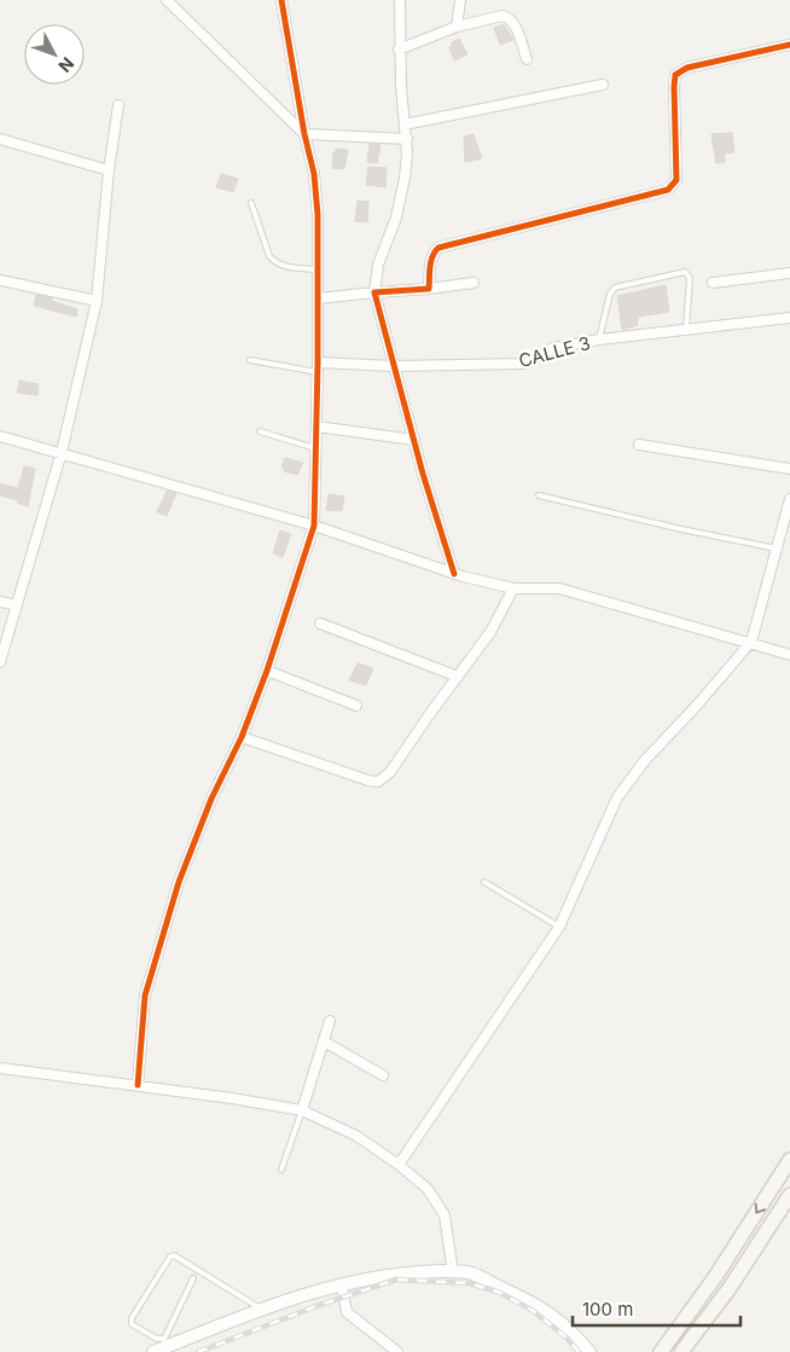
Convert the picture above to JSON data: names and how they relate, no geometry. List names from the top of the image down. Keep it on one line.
{"streets":{"street":["CALLE 3"]},"scale_bar":"100 m","north":"bottom right"}
